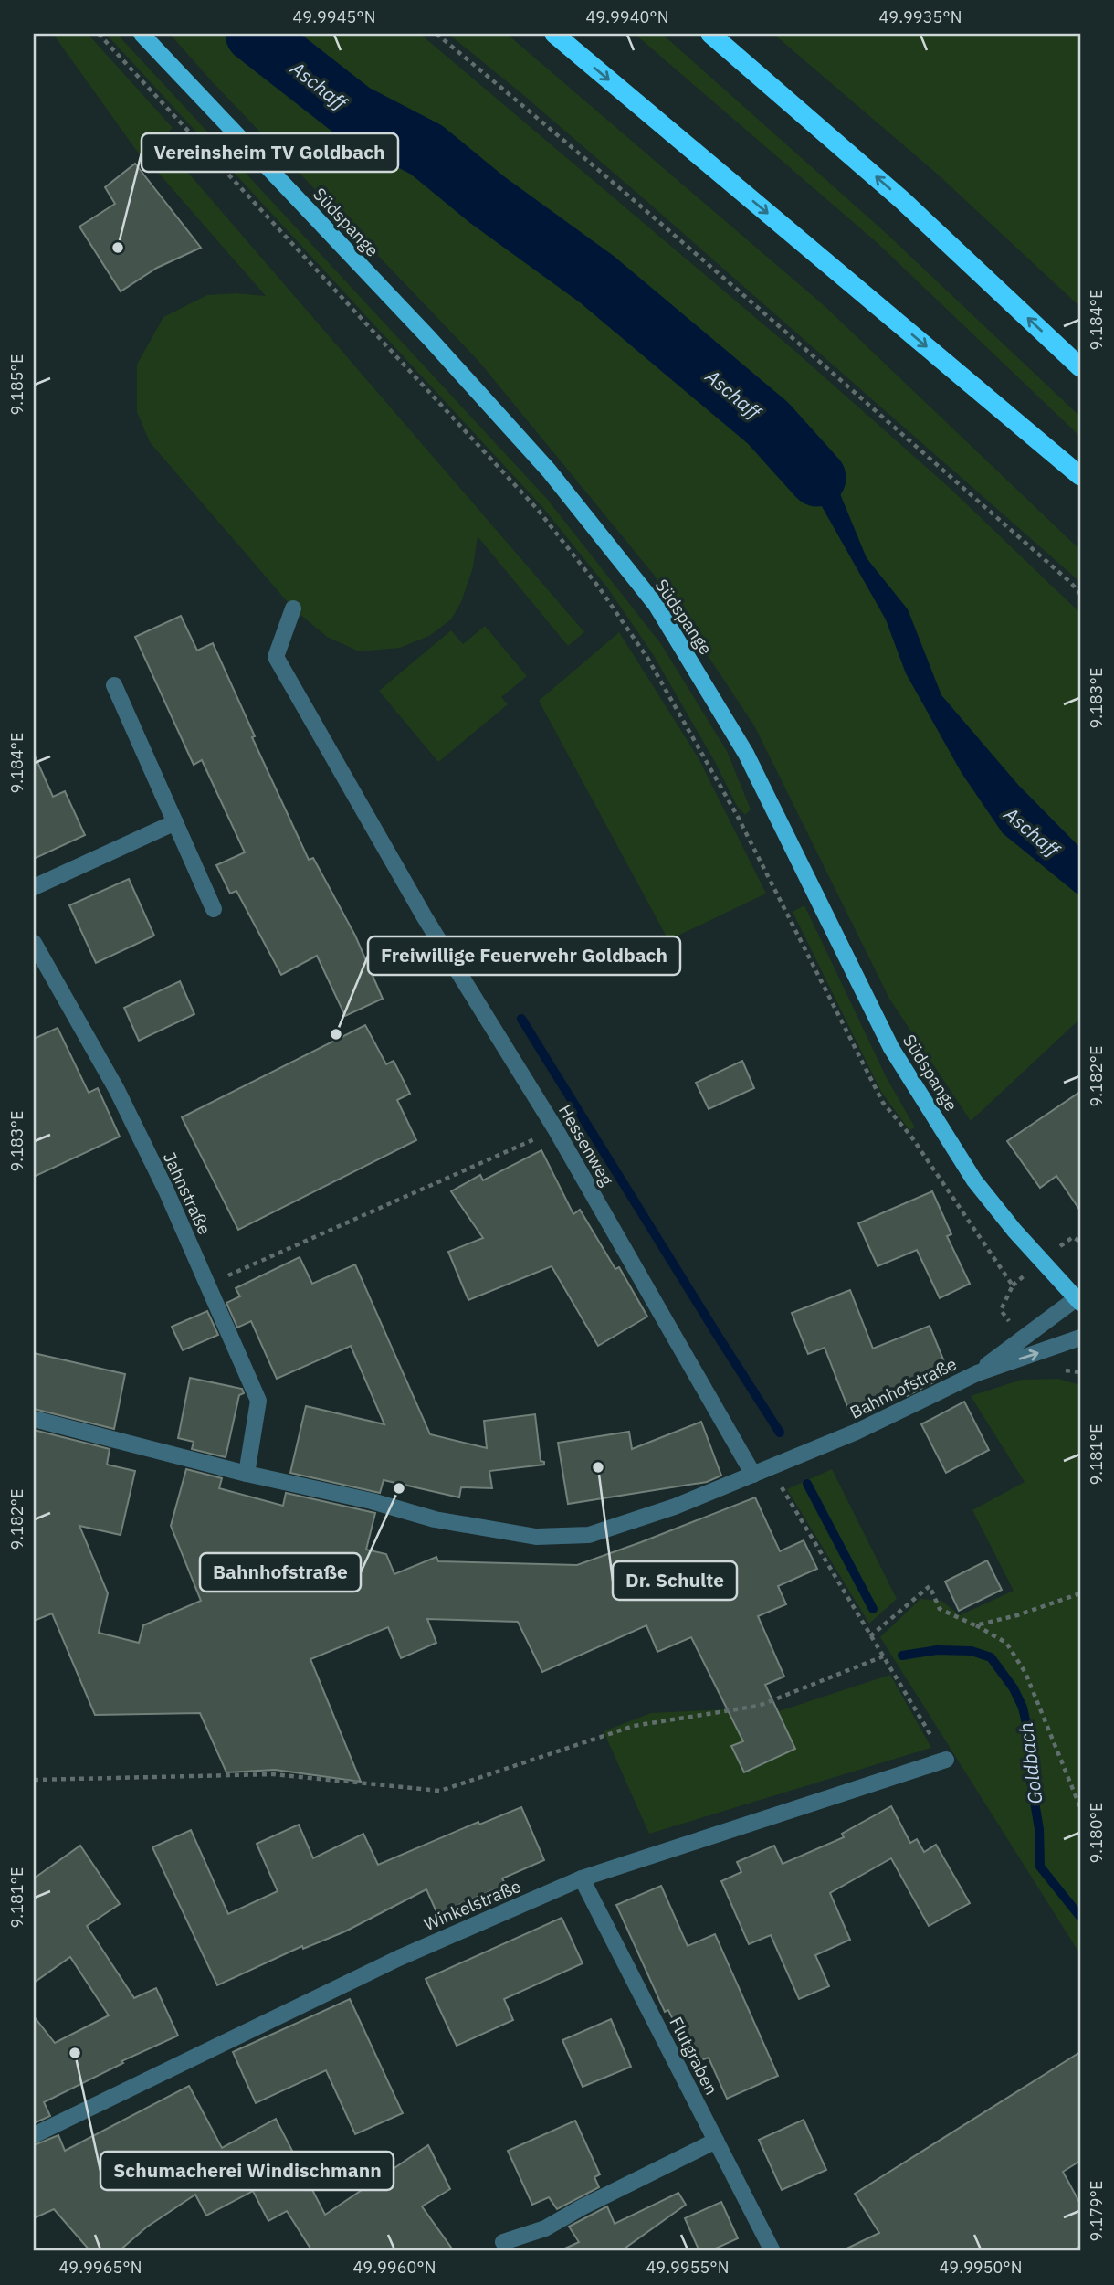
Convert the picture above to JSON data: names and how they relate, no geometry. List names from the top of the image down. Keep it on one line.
{"streets":{"main road":["Südspange"],"street":["Hessenweg","Jahnstraße","Bahnhofstraße","Winkelstraße","Flutgraben"]},"crossings":[["Südspange","Bahnhofstraße"],["Hessenweg","Bahnhofstraße"],["Jahnstraße","Bahnhofstraße"],["Winkelstraße","Flutgraben"]],"water":["Aschaff","Goldbach"],"places":["Vereinsheim TV Goldbach","Freiwillige Feuerwehr Goldbach","Dr. Schulte","Bahnhofstraße","Schumacherei Windischmann"],"coordinates":["49.9945°N","49.9940°N","49.9935°N","9.184°E","9.185°E","9.183°E","9.182°E","9.181°E","9.180°E","9.179°E","49.9965°N","49.9960°N","49.9955°N","49.9950°N"]}
